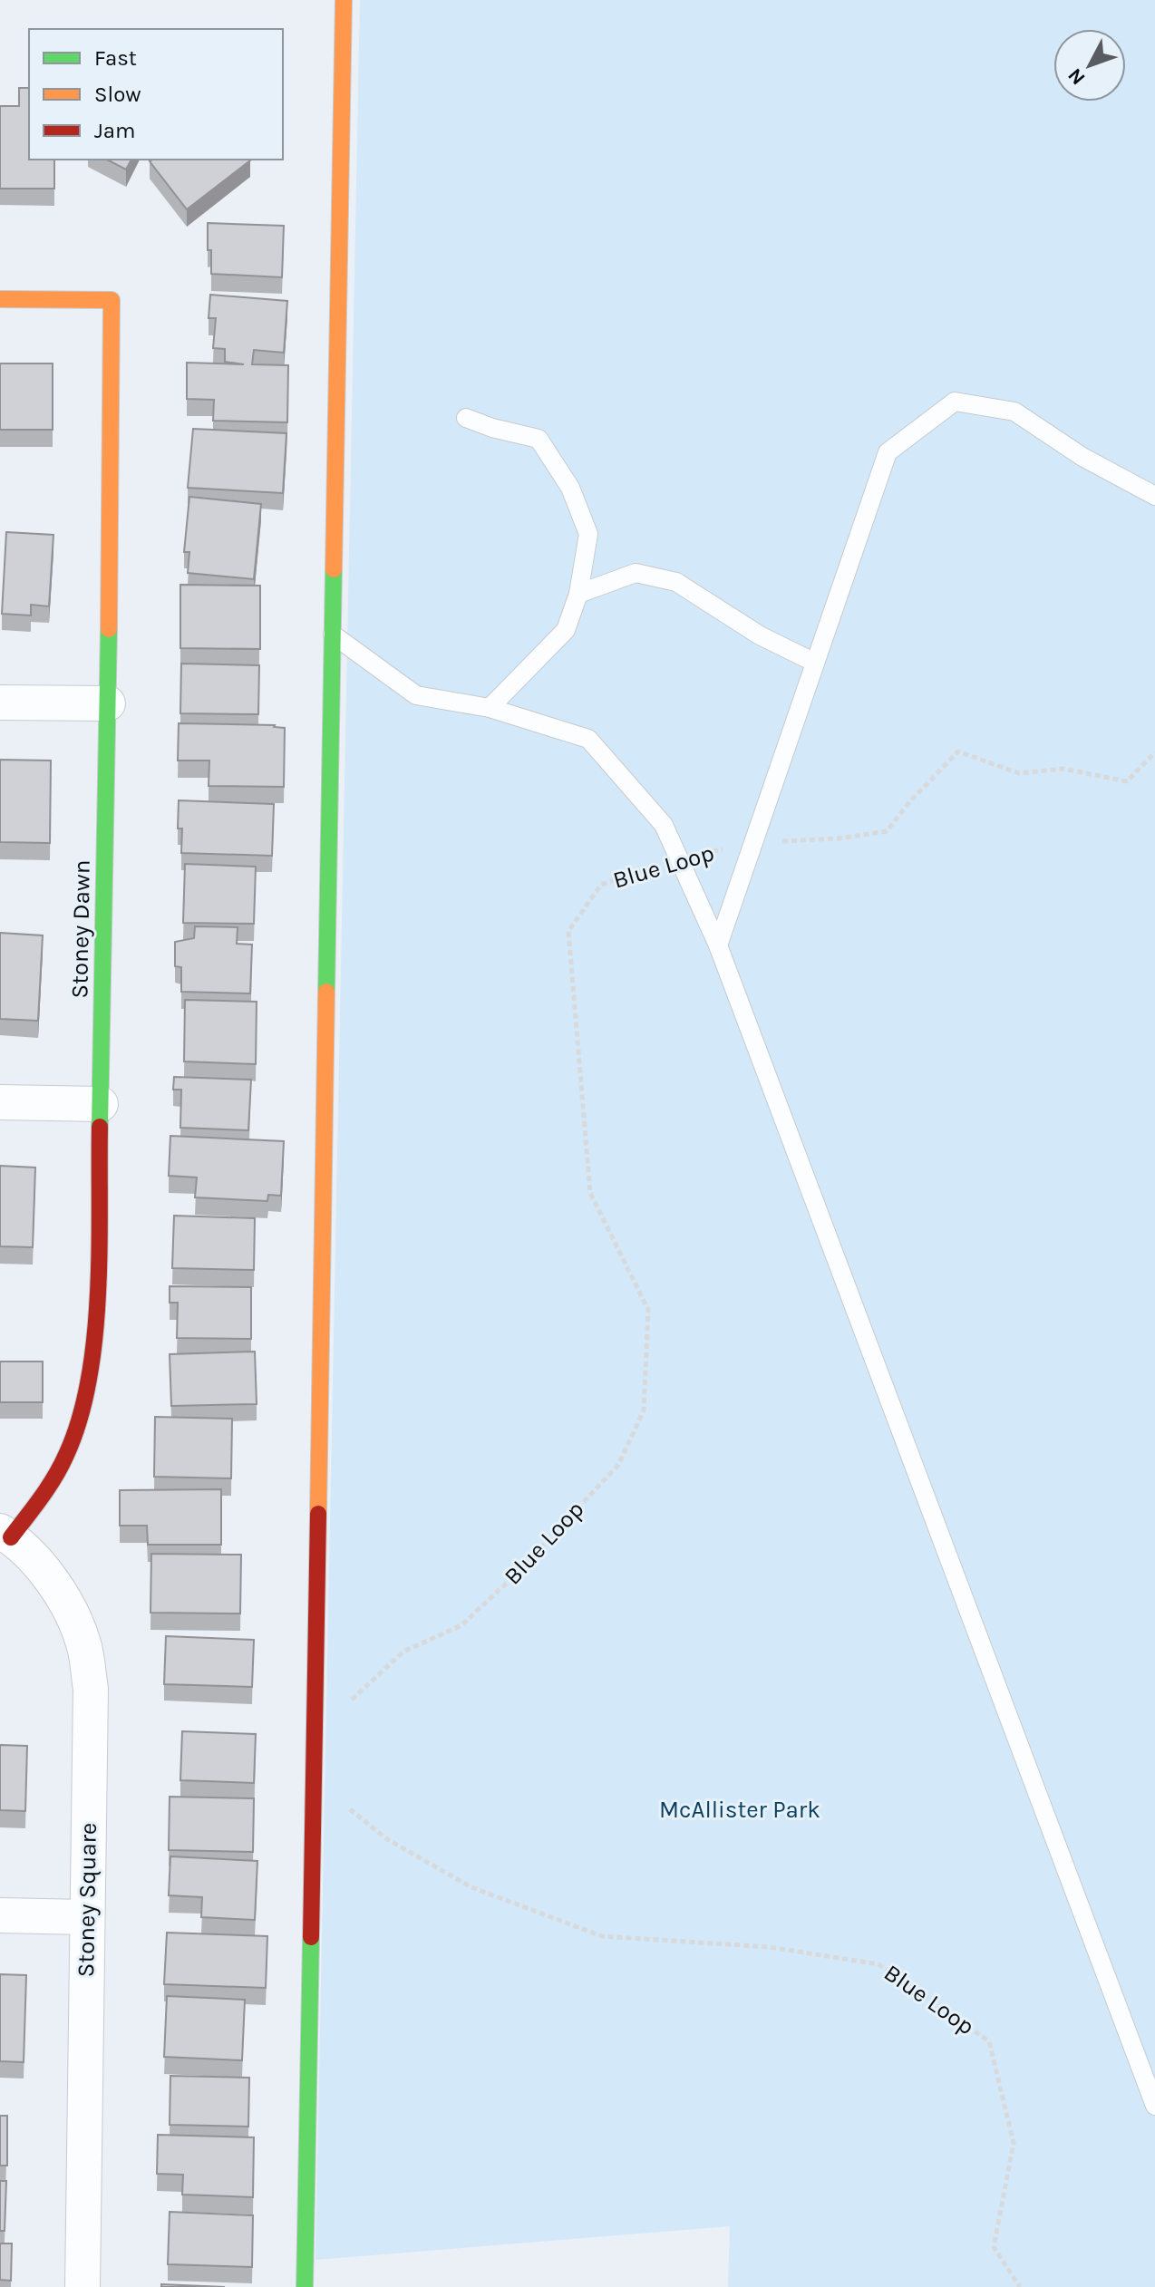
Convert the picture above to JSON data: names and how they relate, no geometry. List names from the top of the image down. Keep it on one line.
{"streets":{"street":["Stoney Dawn","Stoney Square"],"path":["Blue Loop"]},"crossings":[["Stoney Dawn","Stoney Square"]],"parks":["McAllister Park"],"legend":["Fast","Slow","Jam"],"north":"bottom left"}
